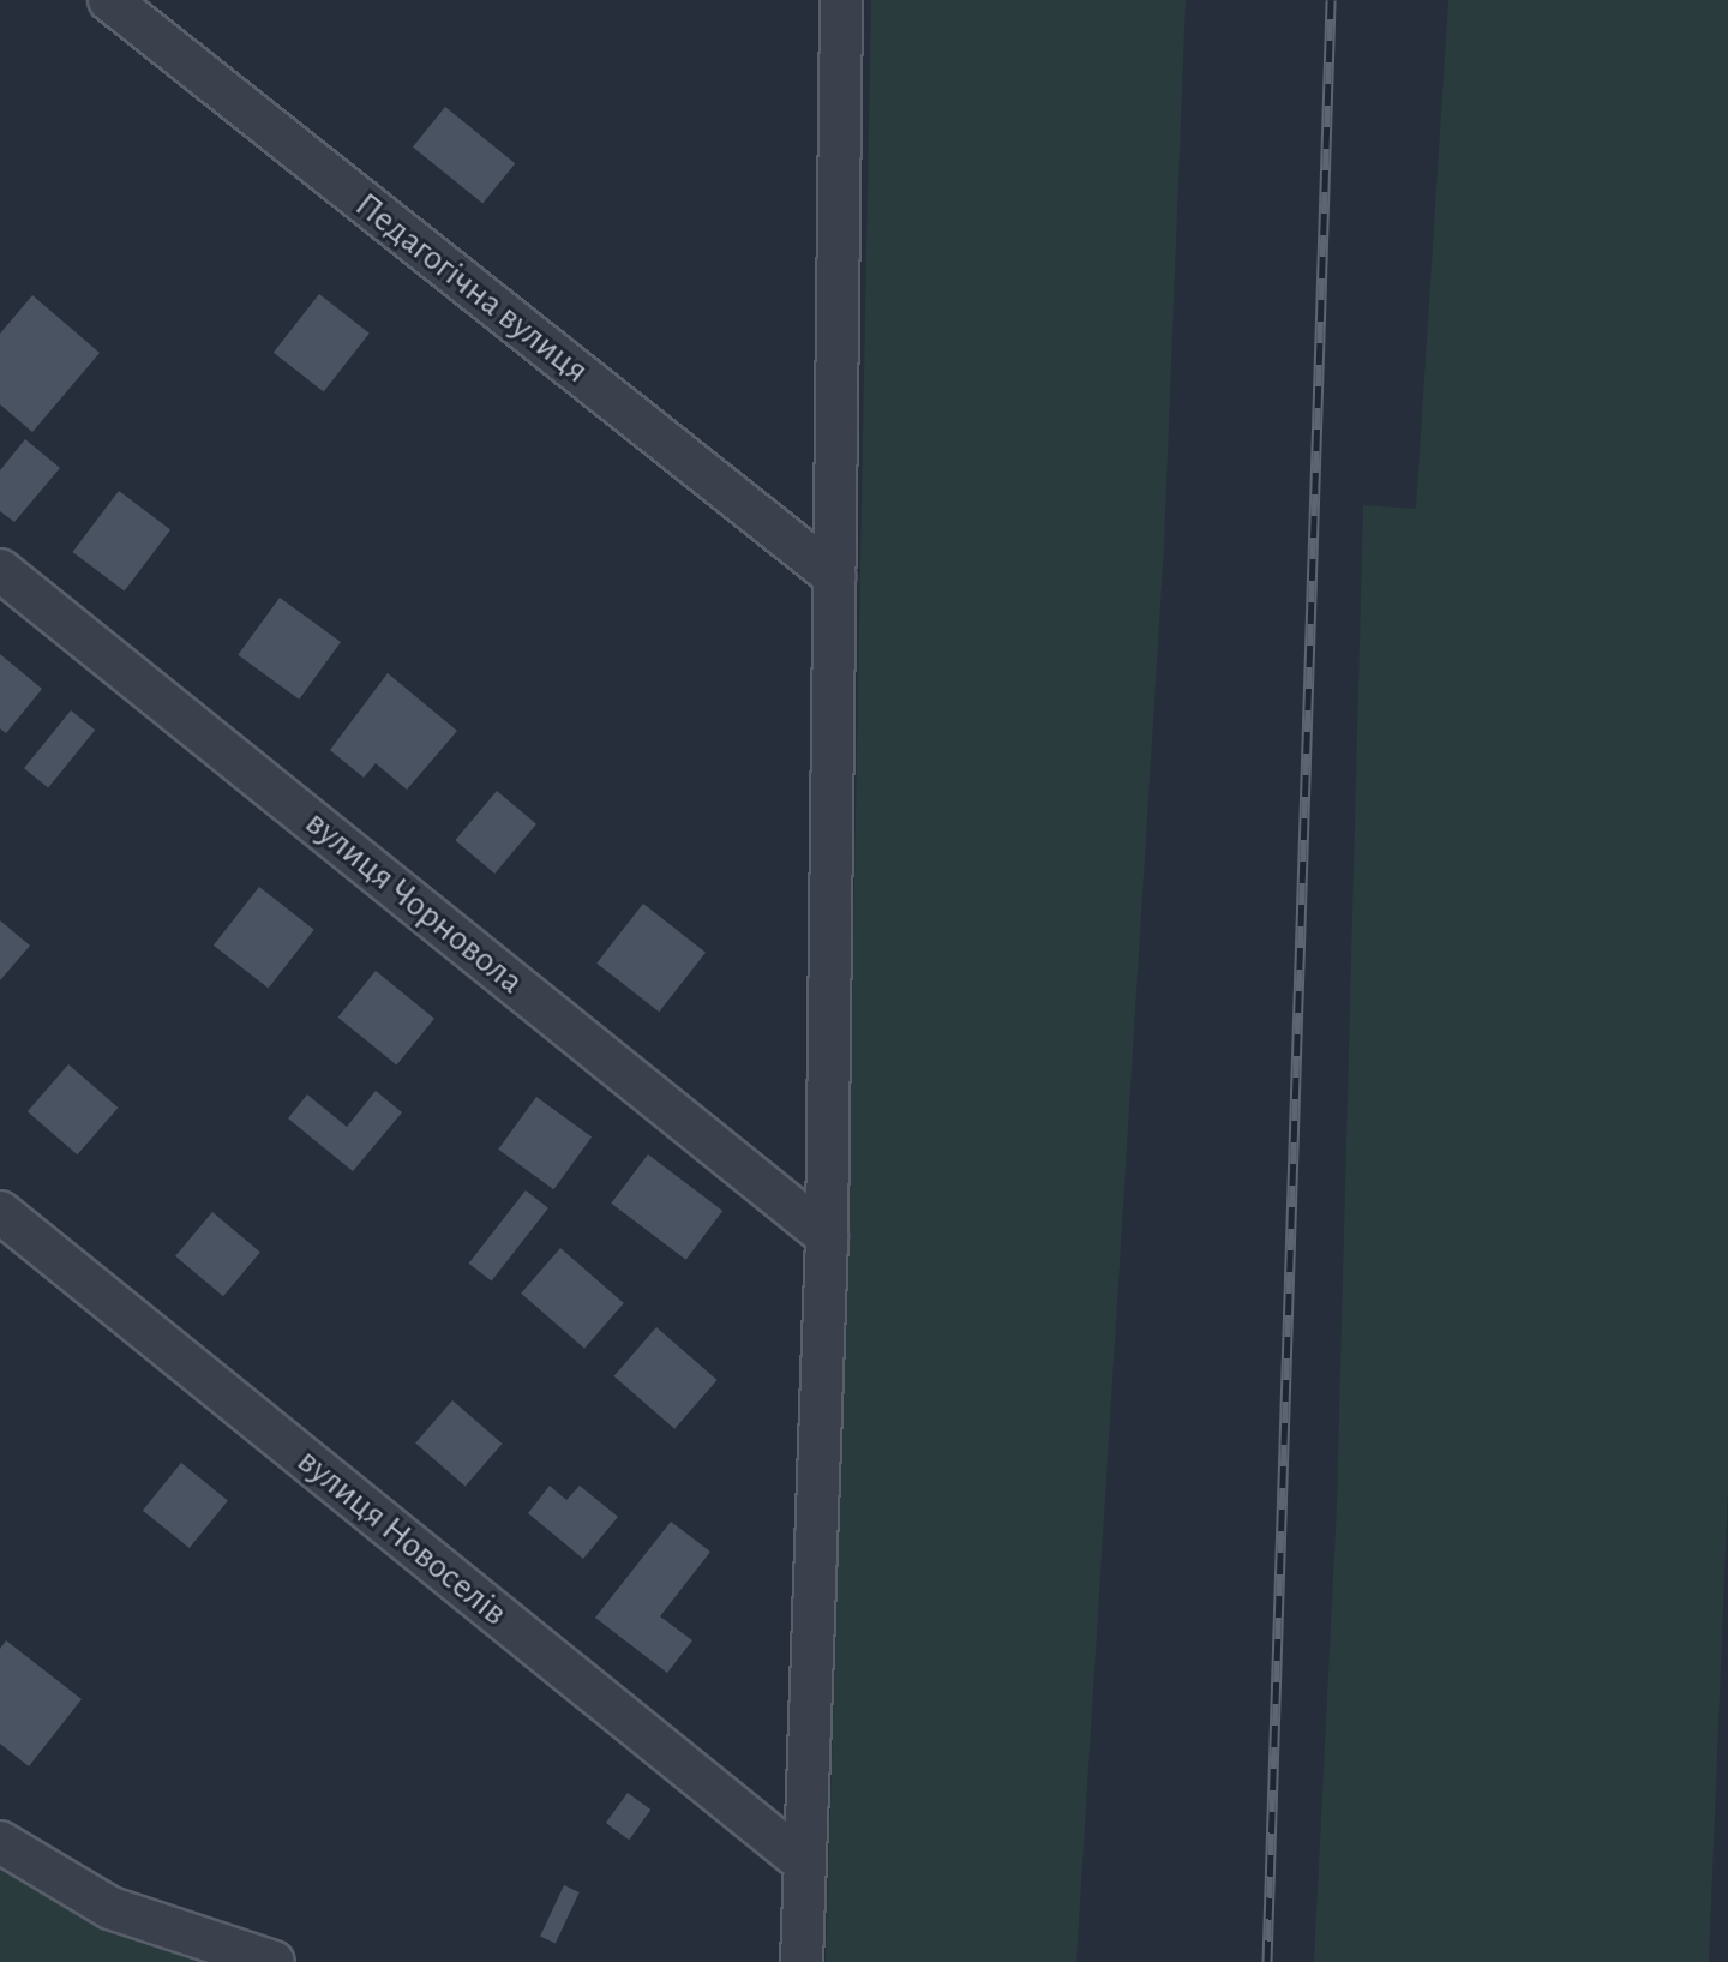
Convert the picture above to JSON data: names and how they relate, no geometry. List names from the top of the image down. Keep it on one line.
{"streets":{"street":["Педагогічна вулиця","вулиця Чорновола","вулиця Новоселів"]}}
